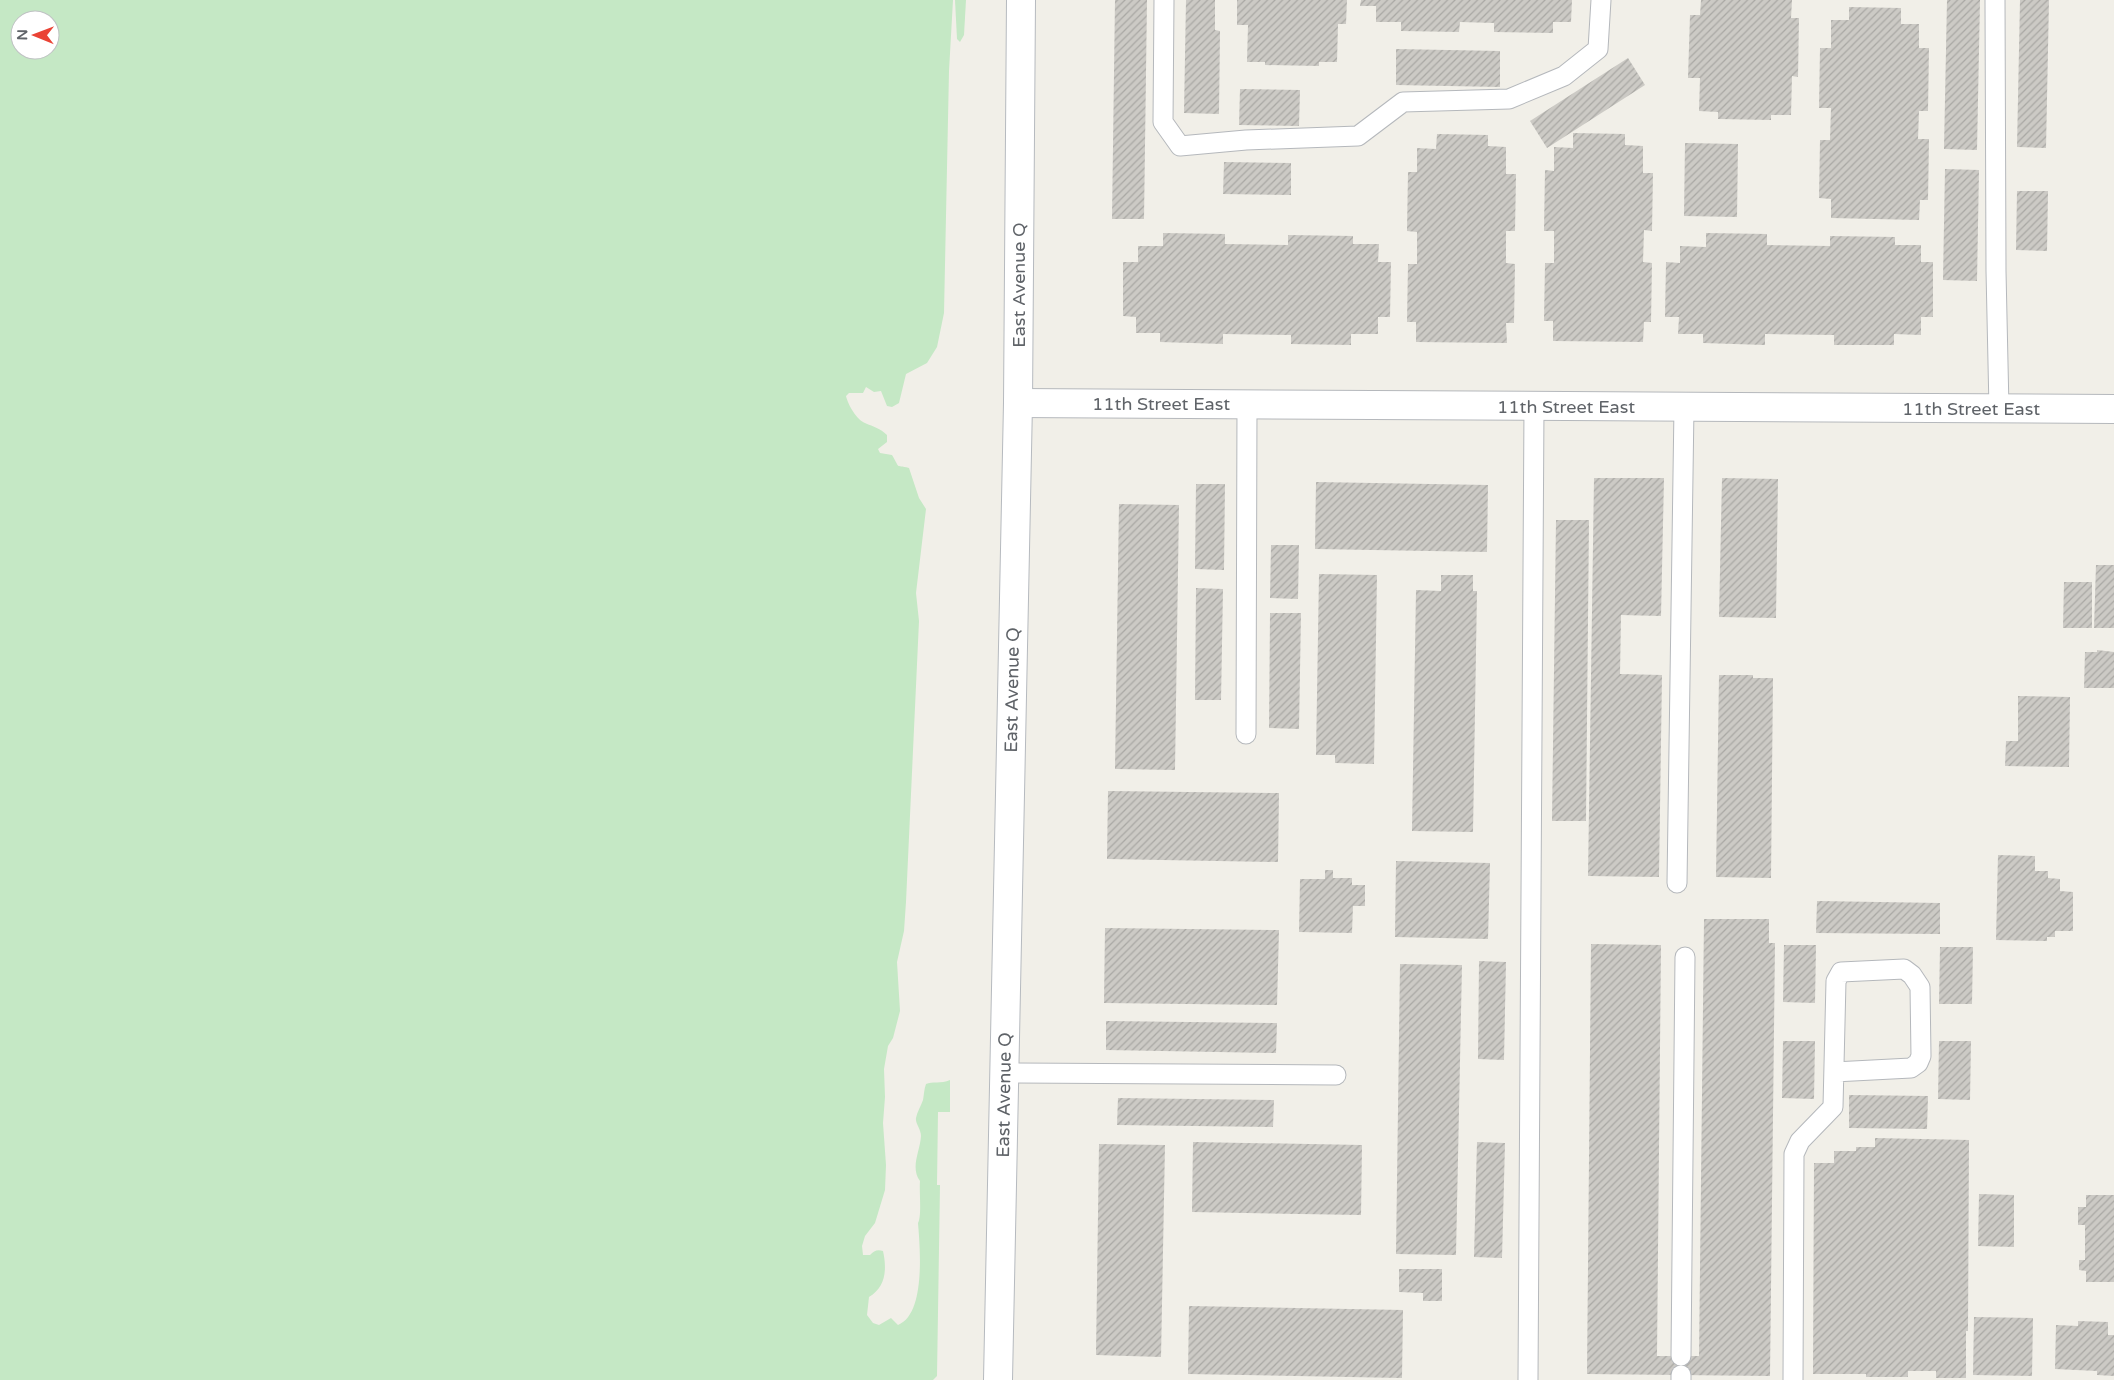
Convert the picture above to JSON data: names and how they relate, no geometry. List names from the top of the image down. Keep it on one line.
{"streets":{"main road":["East Avenue Q","11th Street East"]},"crossings":[["East Avenue Q","11th Street East"]],"north":"left"}
